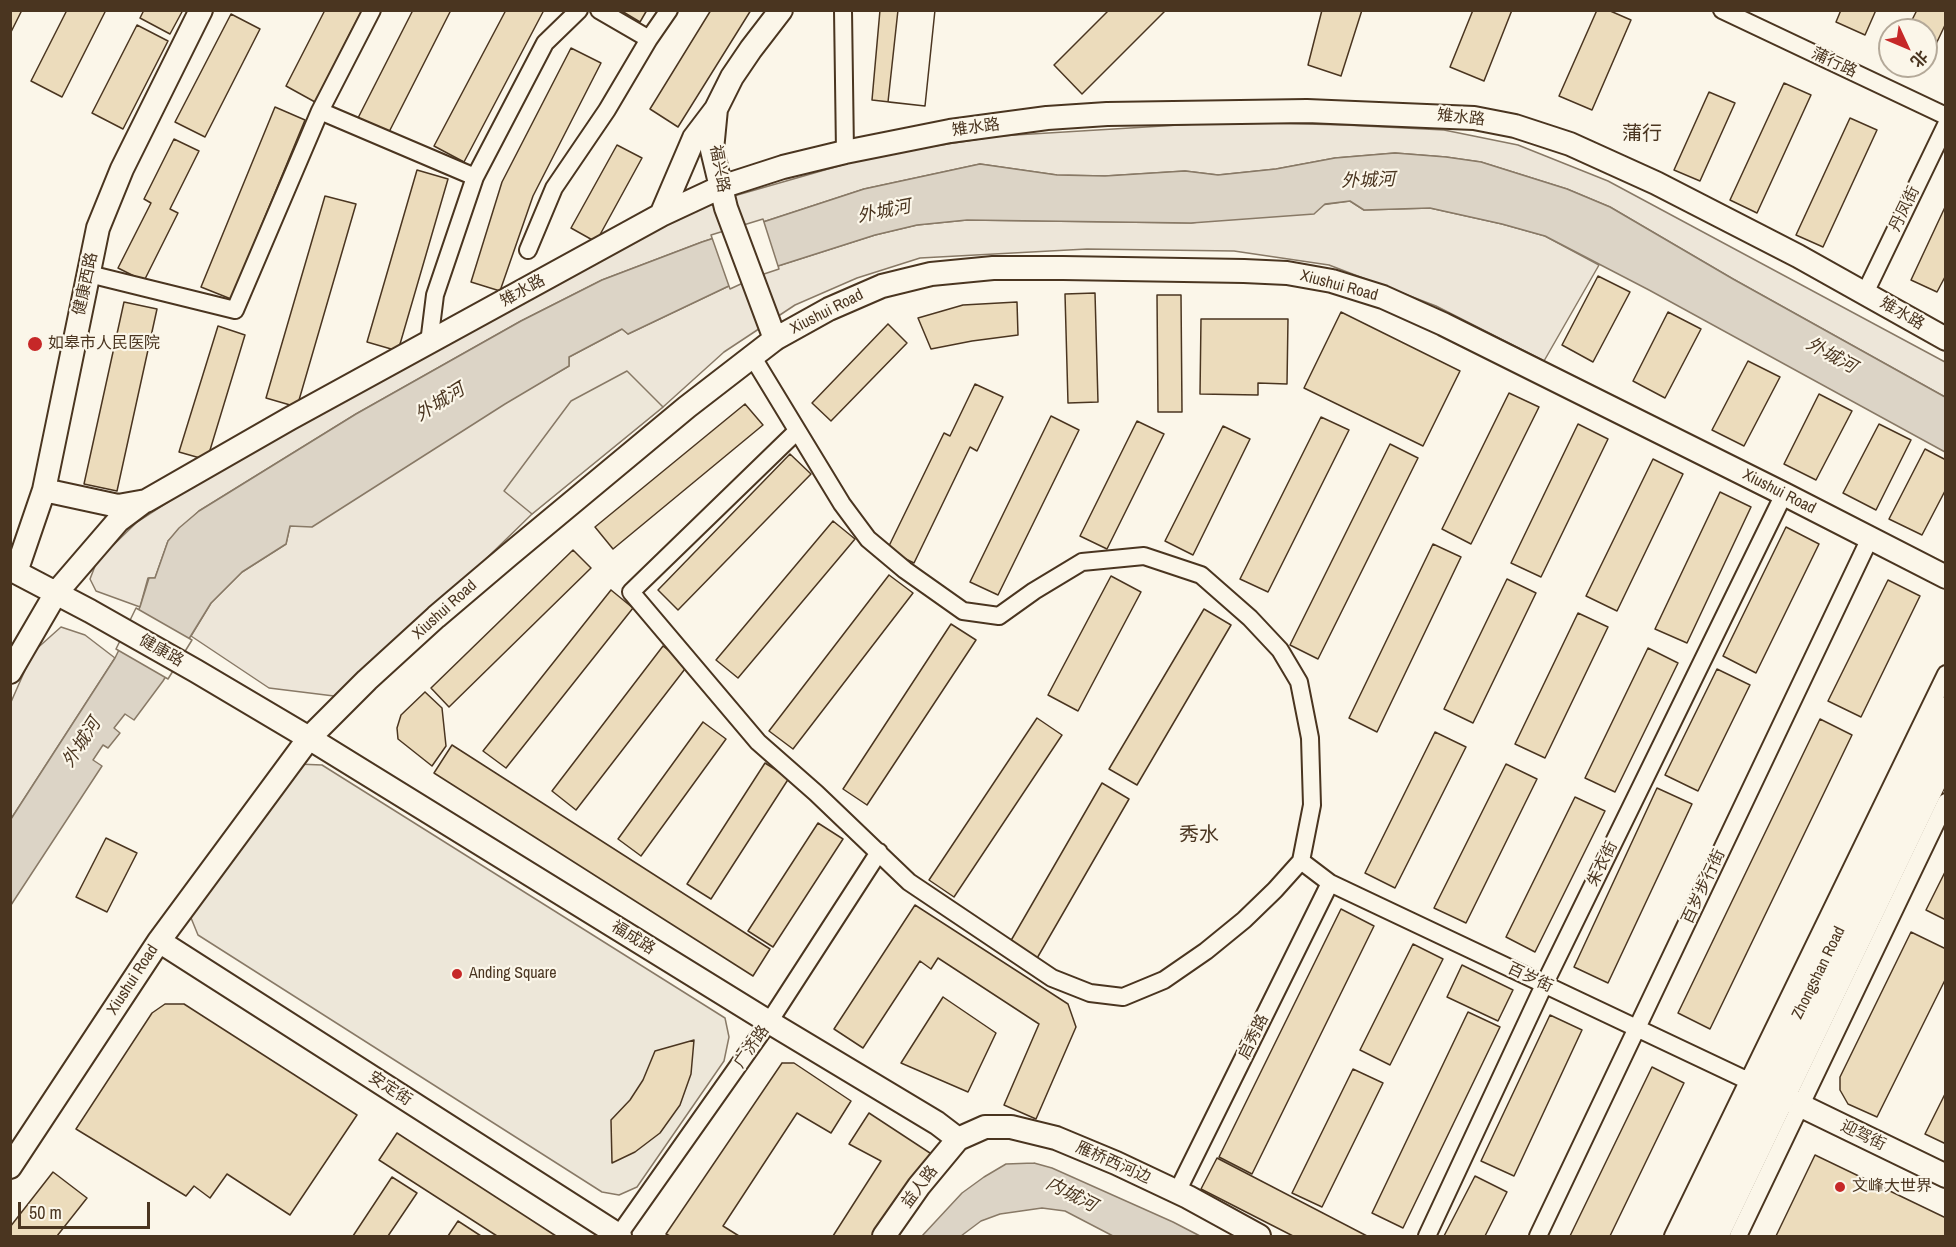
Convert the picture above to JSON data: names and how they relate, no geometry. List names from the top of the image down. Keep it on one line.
{"streets":{"main road":["Zhongshan Road"],"street":["蒲行路","雉水路","福兴路","丹凤街","健康西路","Xiushui Road","健康路","朱衣街","百岁步行街","福成路","百岁街","启秀路","广济路","安定街","迎驾街","雁桥西河边","益人路"]},"crossings":[["雉水路","福兴路"],["雉水路","丹凤街"],["雉水路","健康西路"],["福兴路","Xiushui Road"],["健康西路","健康路"],["Xiushui Road","健康路"],["Xiushui Road","朱衣街"],["Xiushui Road","百岁步行街"],["Xiushui Road","福成路"],["Xiushui Road","安定街"],["健康路","福成路"],["朱衣街","百岁街"],["百岁步行街","百岁街"],["福成路","广济路"],["福成路","雁桥西河边"],["福成路","益人路"],["Zhongshan Road","百岁街"],["Zhongshan Road","迎驾街"],["百岁街","启秀路"],["百岁街","迎驾街"],["启秀路","雁桥西河边"],["广济路","安定街"],["雁桥西河边","益人路"]],"districts":["蒲行","秀水"],"water":["外城河","内城河"],"places":["如皋市人民医院","Anding Square","文峰大世界"],"scale_bar":"50 m","north":"bottom right"}
